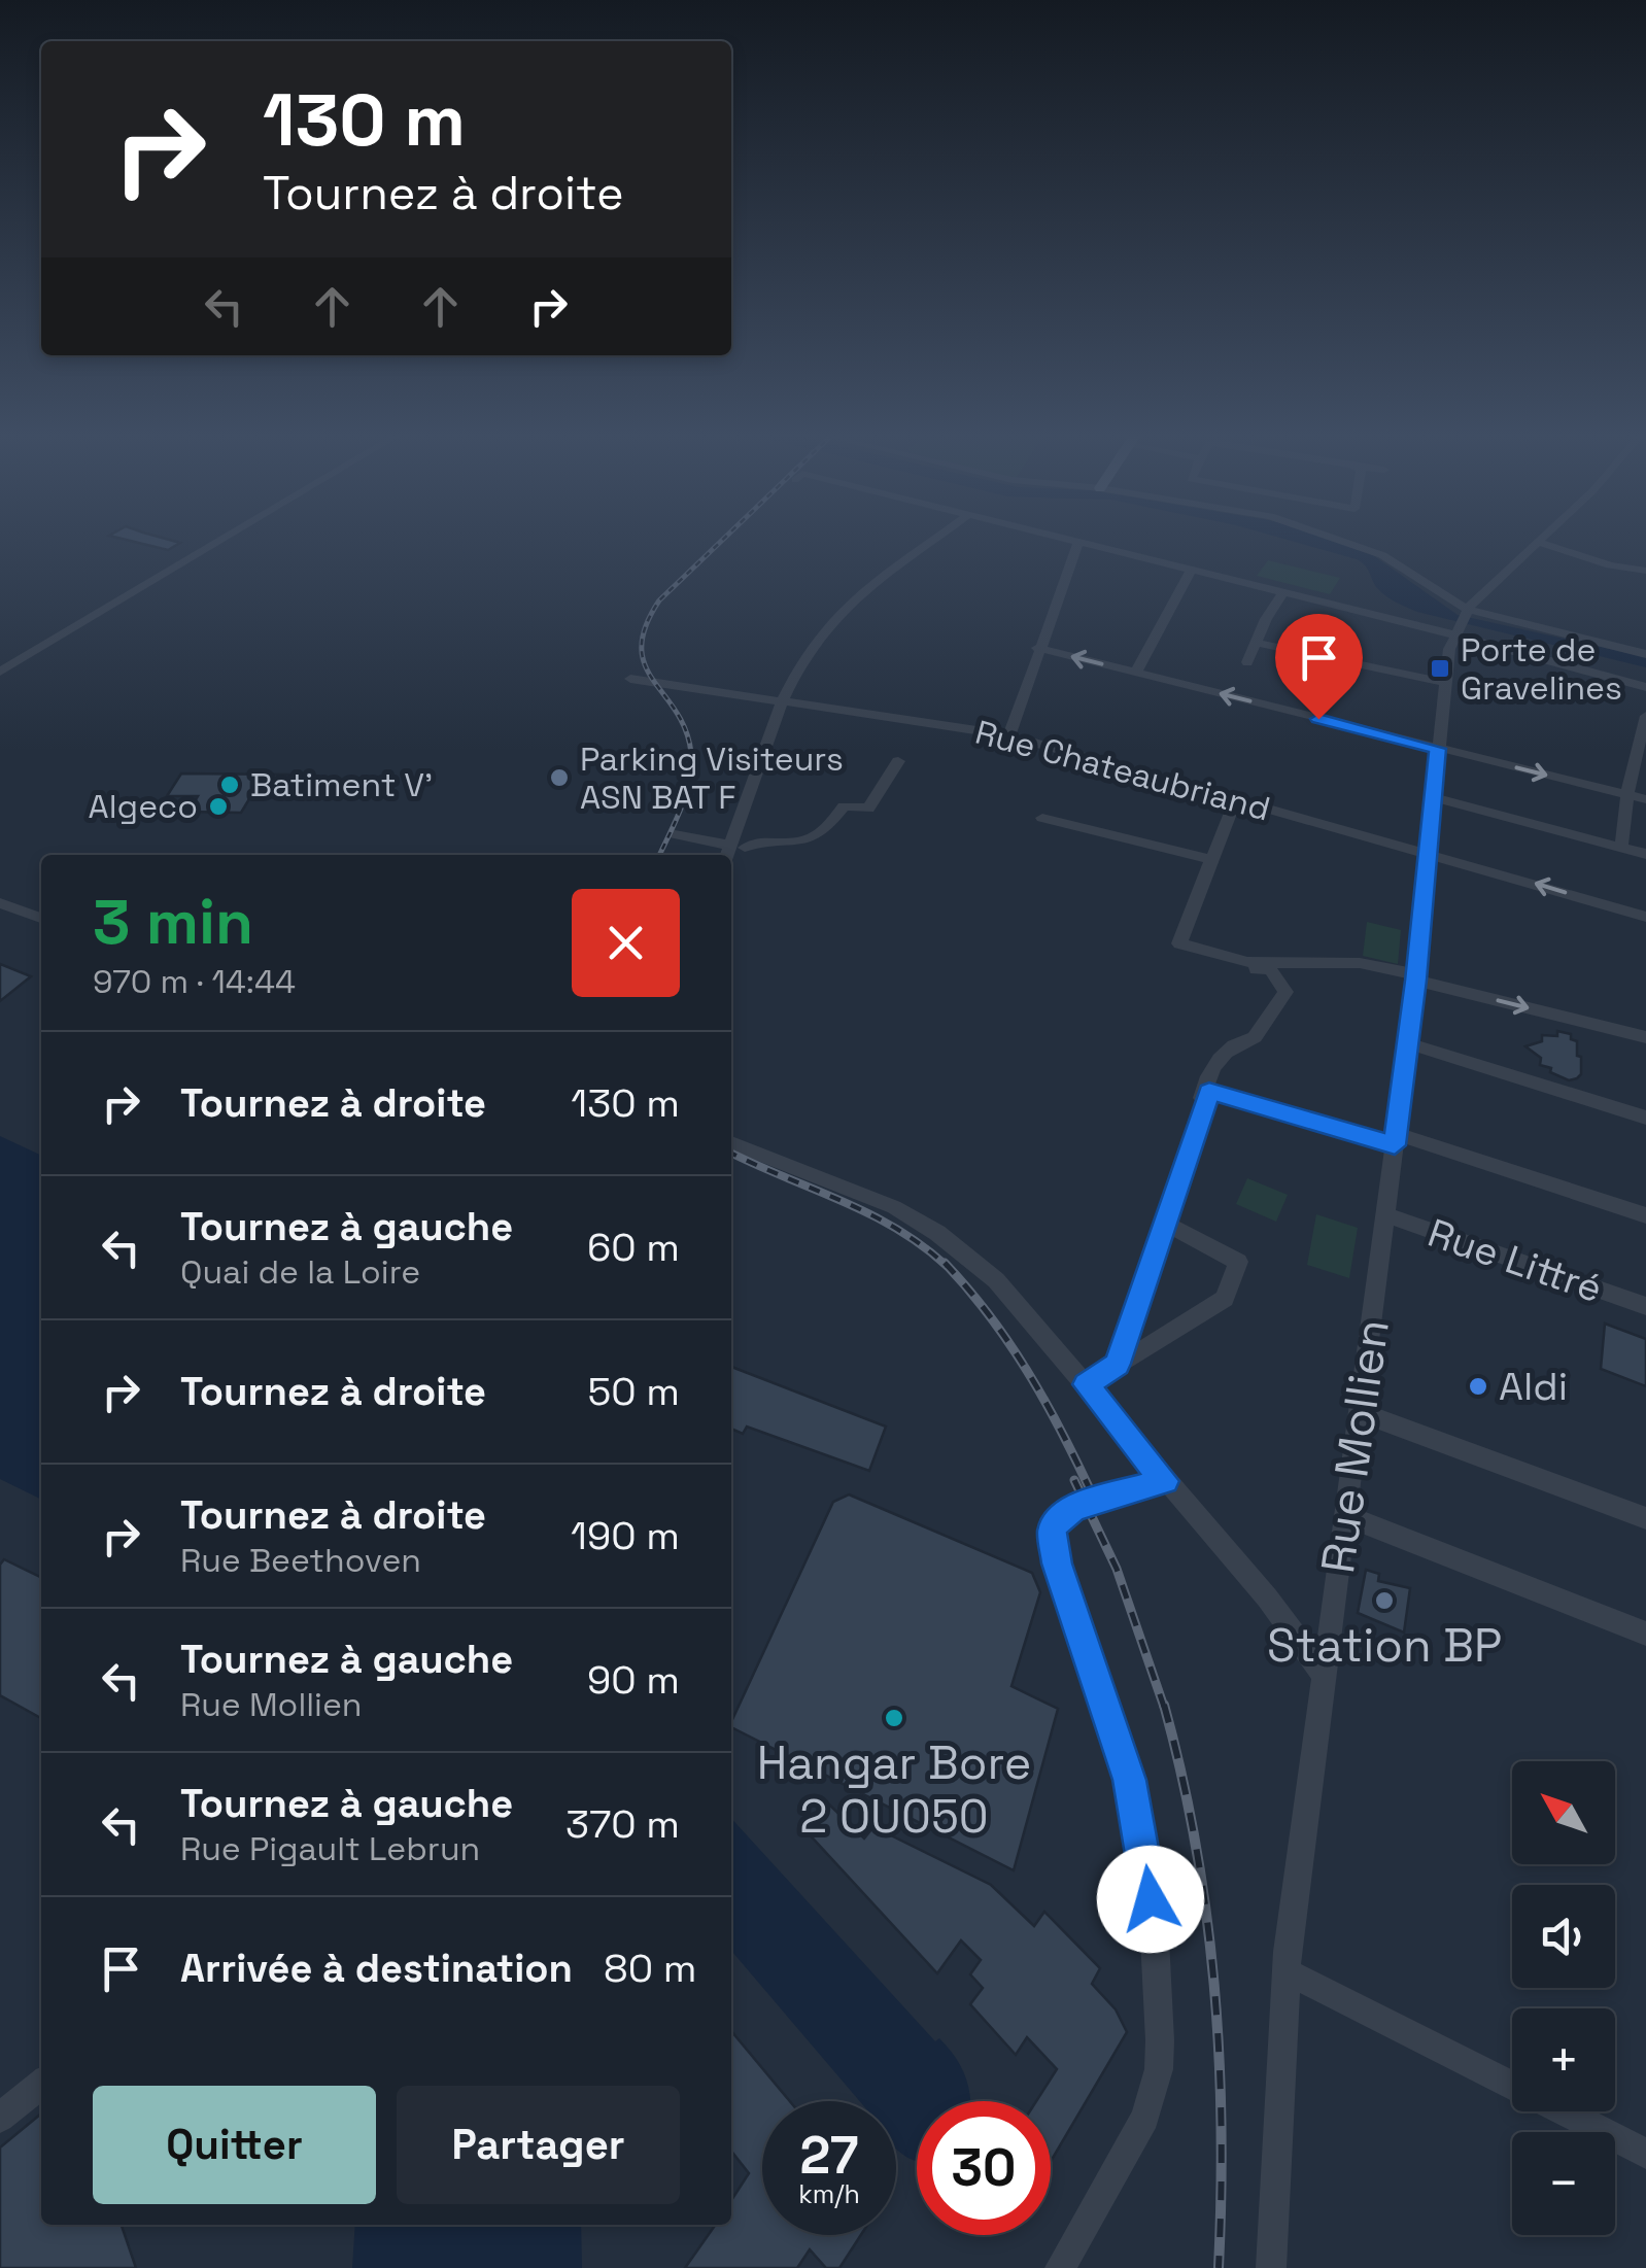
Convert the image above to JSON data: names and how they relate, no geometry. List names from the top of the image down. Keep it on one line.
{"streets":{"street":["Rue Chateaubriand","Rue Littré","Rue Mollien"]},"crossings":[["Rue Chateaubriand","Rue Mollien"],["Rue Littré","Rue Mollien"]],"places":{"transit":["Porte de Gravelines"],"other":["Parking Visiteurs ASN BAT F","Batiment V'","Algeco","Aldi","Station BP","Hangar Bore 2 OU050"]},"north":"top left","page":{"turn":["130 m","Tournez à droite"],"heading":["3 min","970 m · 14:44"],"list":[{"name":"Tournez à droite","value":"130 m"},{"name":"Tournez à gauche","note":"Quai de la Loire","value":"60 m"},{"name":"Tournez à droite","value":"50 m"},{"name":"Tournez à droite","note":"Rue Beethoven","value":"190 m"},{"name":"Tournez à gauche","note":"Rue Mollien","value":"90 m"},{"name":"Tournez à gauche","note":"Rue Pigault Lebrun","value":"370 m"},{"name":"Arrivée à destination","value":"80 m"}],"map_buttons":["+","−"],"buttons":["Quitter","Partager"],"speed":"27 km/h","limit":"30"}}
